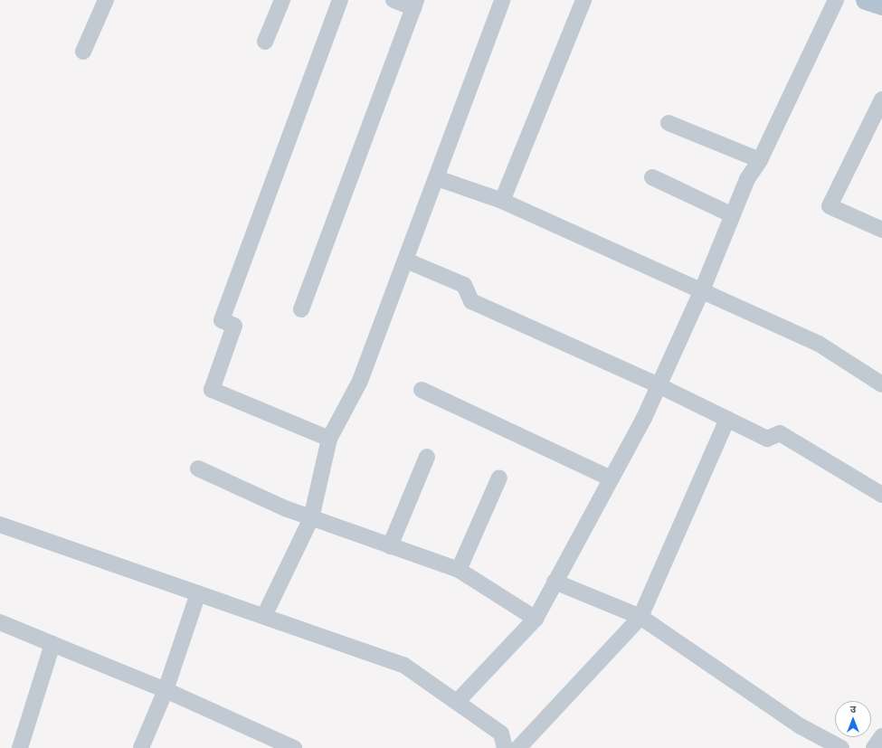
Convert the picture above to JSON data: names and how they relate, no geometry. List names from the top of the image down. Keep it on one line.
{"north":"top"}
